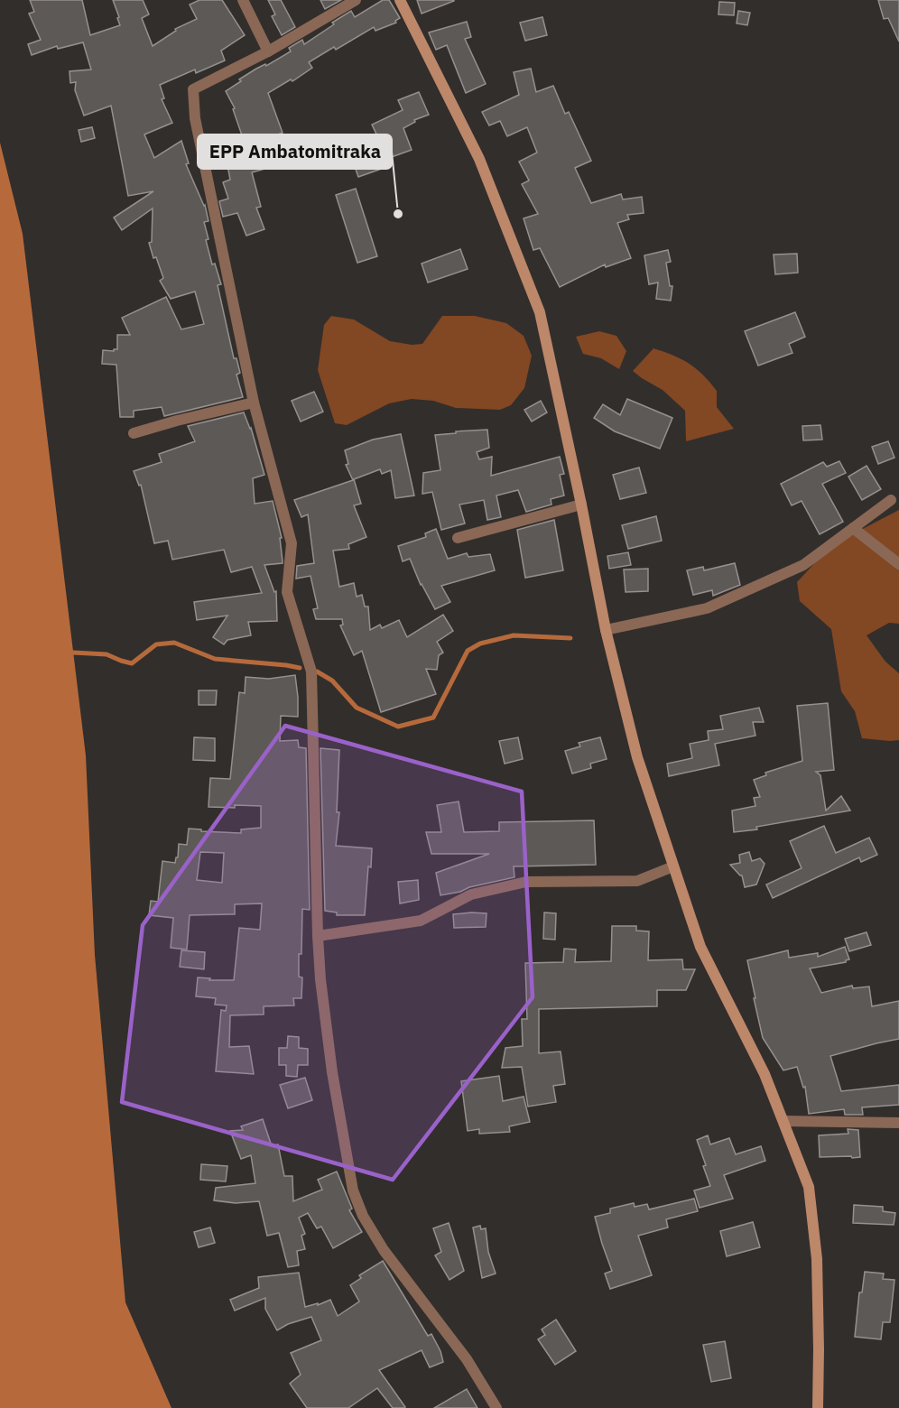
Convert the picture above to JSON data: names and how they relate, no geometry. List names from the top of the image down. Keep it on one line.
{"places":["EPP Ambatomitraka"]}
